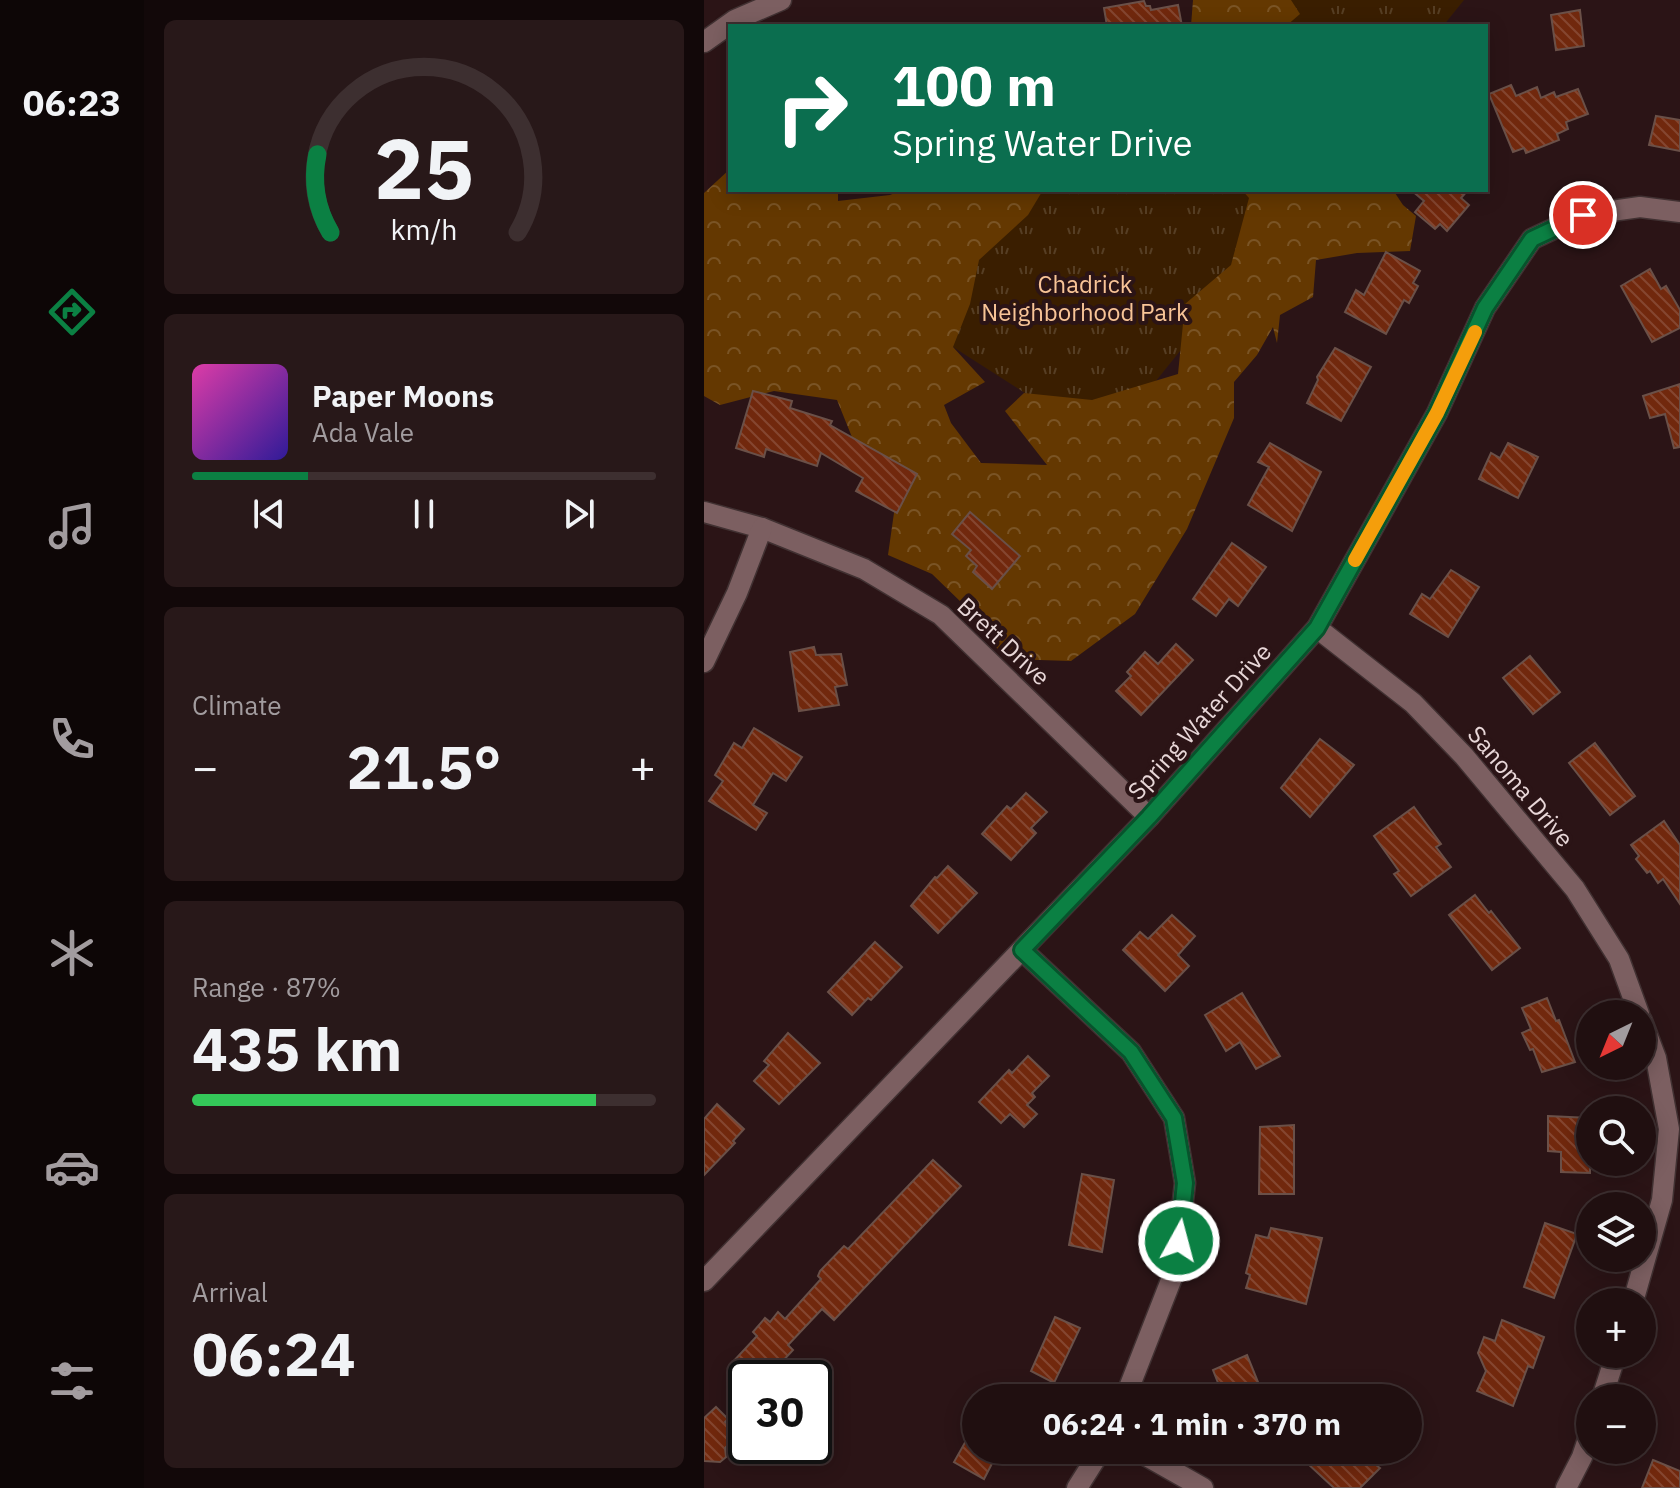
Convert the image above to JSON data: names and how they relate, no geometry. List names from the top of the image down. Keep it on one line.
{"streets":{"street":["Brett Drive","Spring Water Drive","Sanoma Drive"]},"crossings":[["Brett Drive","Spring Water Drive"],["Spring Water Drive","Sanoma Drive"]],"parks":["Chadrick Neighborhood Park"],"north":"bottom left","page":{"tabs":"06:23","turn":["100 m","Spring Water Drive"],"song":["Paper Moons","Ada Vale"],"tile":["Climate",["Range · 87%","435 km"],["Arrival","06:24"]],"heat":["−","21.5°","+"],"map_buttons":["+","−"],"limit":"30","trip":"06:24 · 1 min · 370 m","gauge":["25","km/h"]}}
